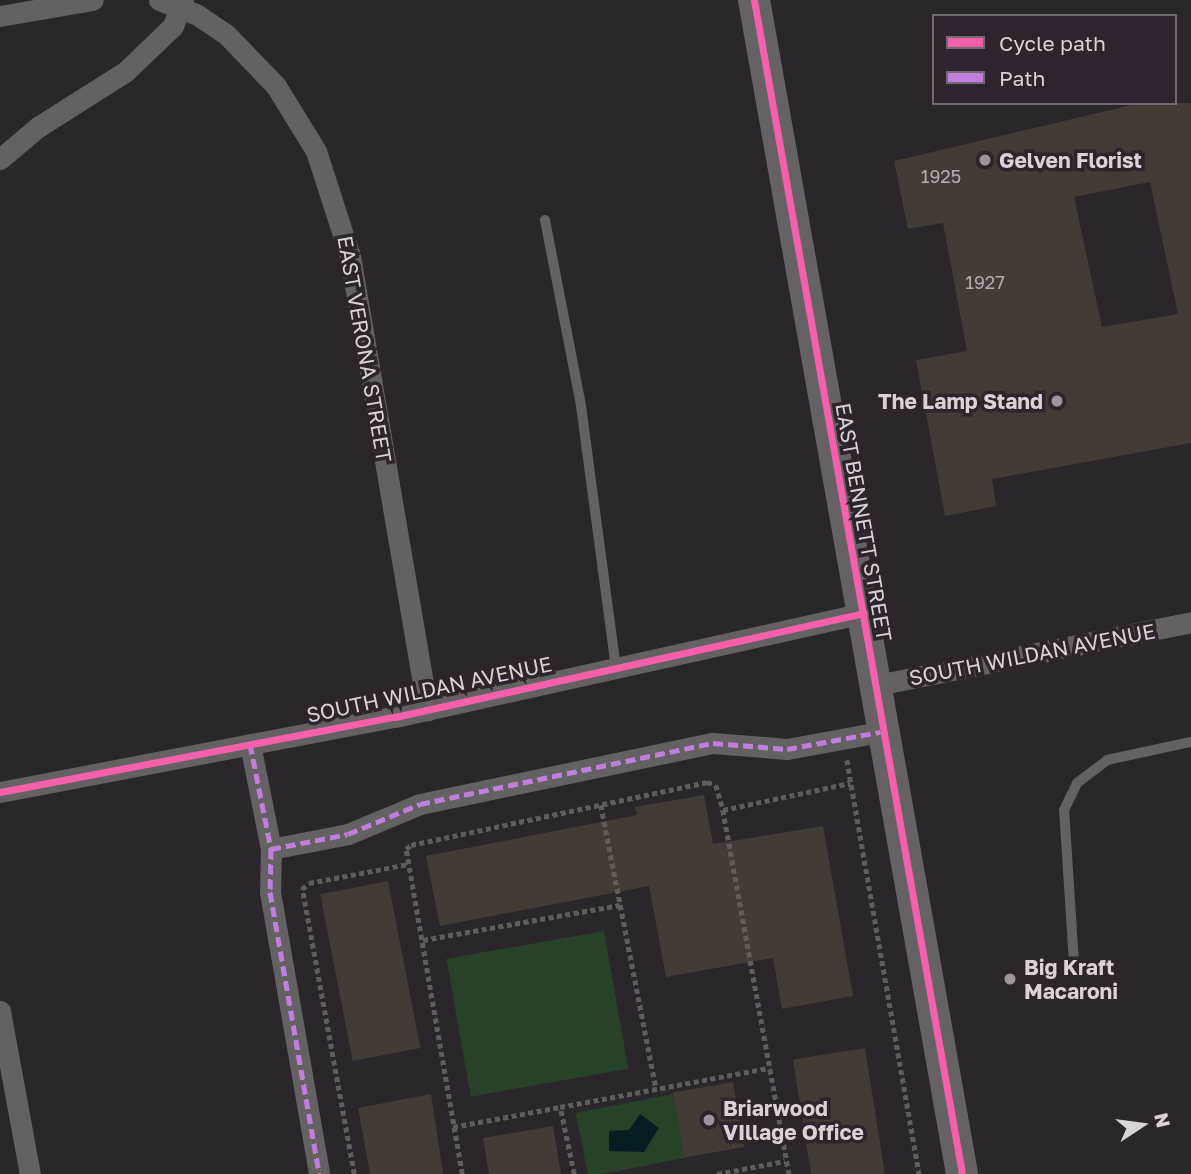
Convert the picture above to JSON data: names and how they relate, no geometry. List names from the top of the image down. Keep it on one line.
{"streets":{"street":["EAST VERONA STREET","EAST BENNETT STREET","SOUTH WILDAN AVENUE"]},"crossings":[["EAST VERONA STREET","SOUTH WILDAN AVENUE"],["EAST BENNETT STREET","SOUTH WILDAN AVENUE"]],"places":["Gelven Florist","The Lamp Stand","Big Kraft Macaroni","Briarwood VIllage Office"],"house_numbers":["1925","1927"],"legend":["Cycle path","Path"],"north":"right"}
